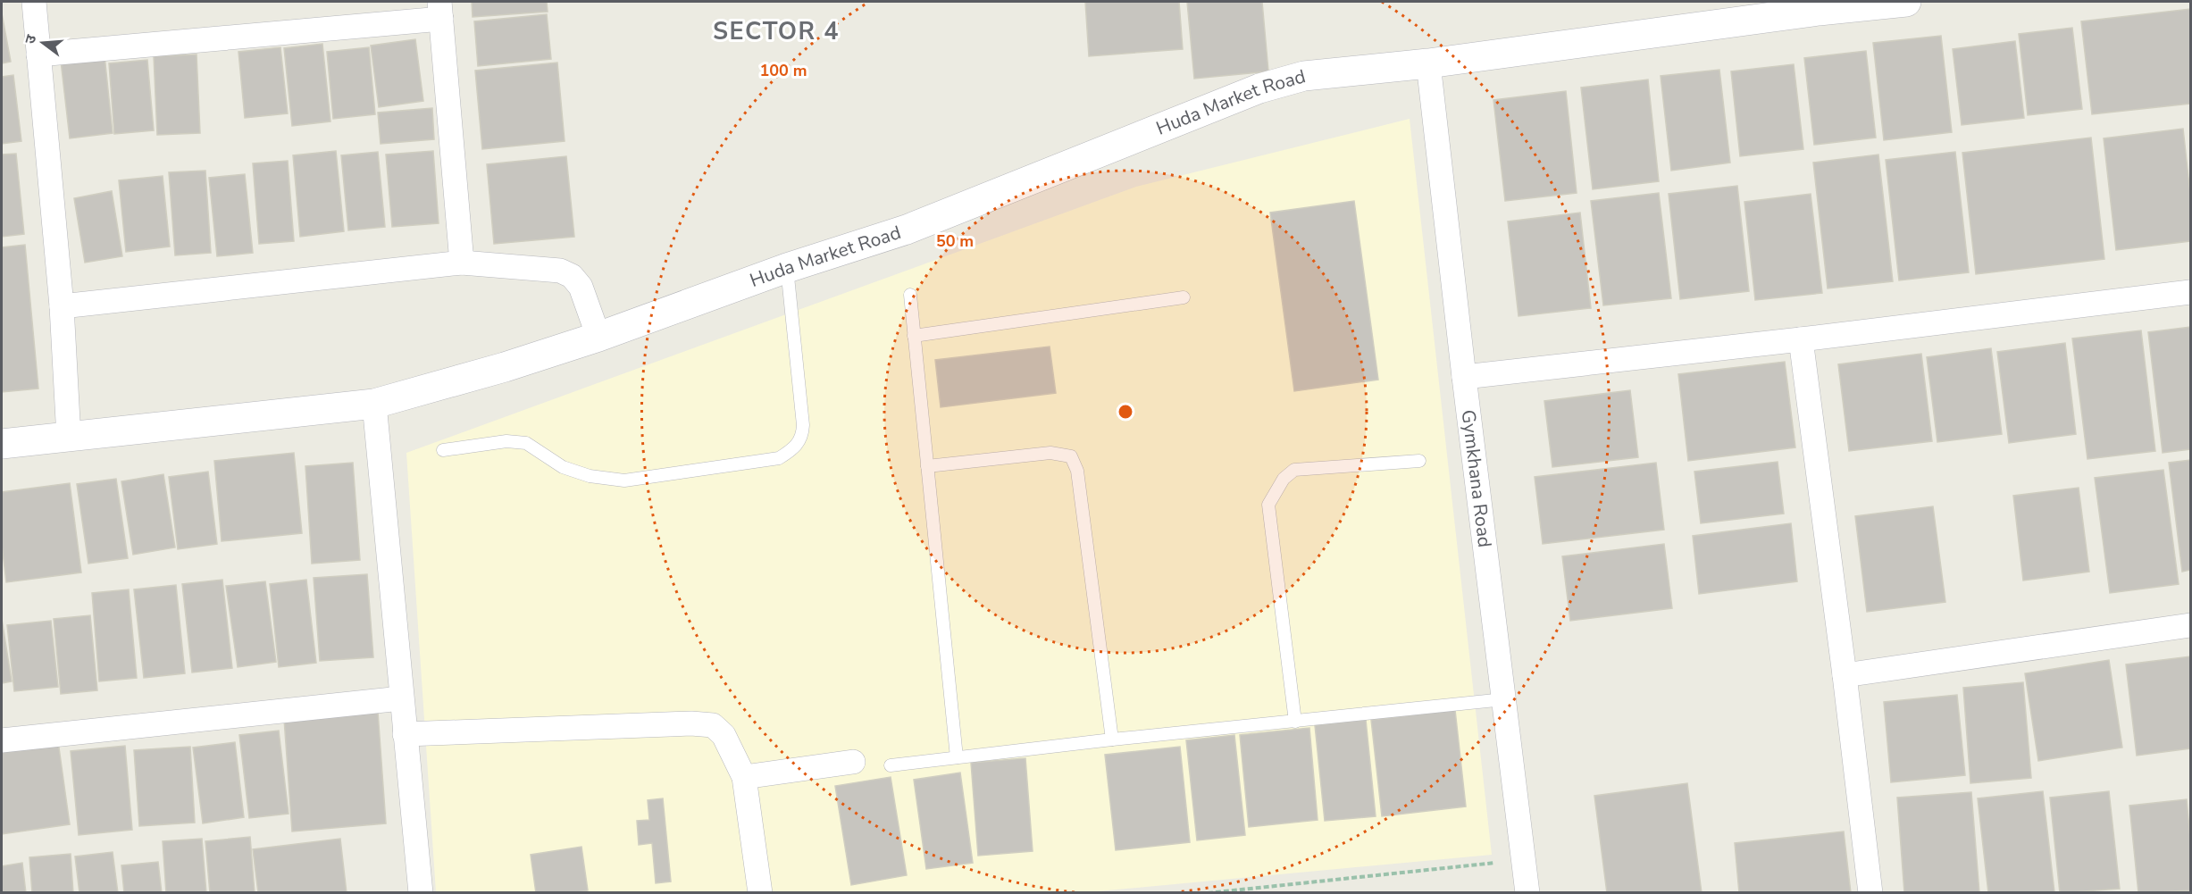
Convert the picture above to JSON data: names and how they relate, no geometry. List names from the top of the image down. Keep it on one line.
{"streets":{"street":["Huda Market Road","Gymkhana Road"]},"crossings":[["Huda Market Road","Gymkhana Road"]],"districts":["SECTOR 4"],"north":"left","rings":["100 m","50 m"]}
